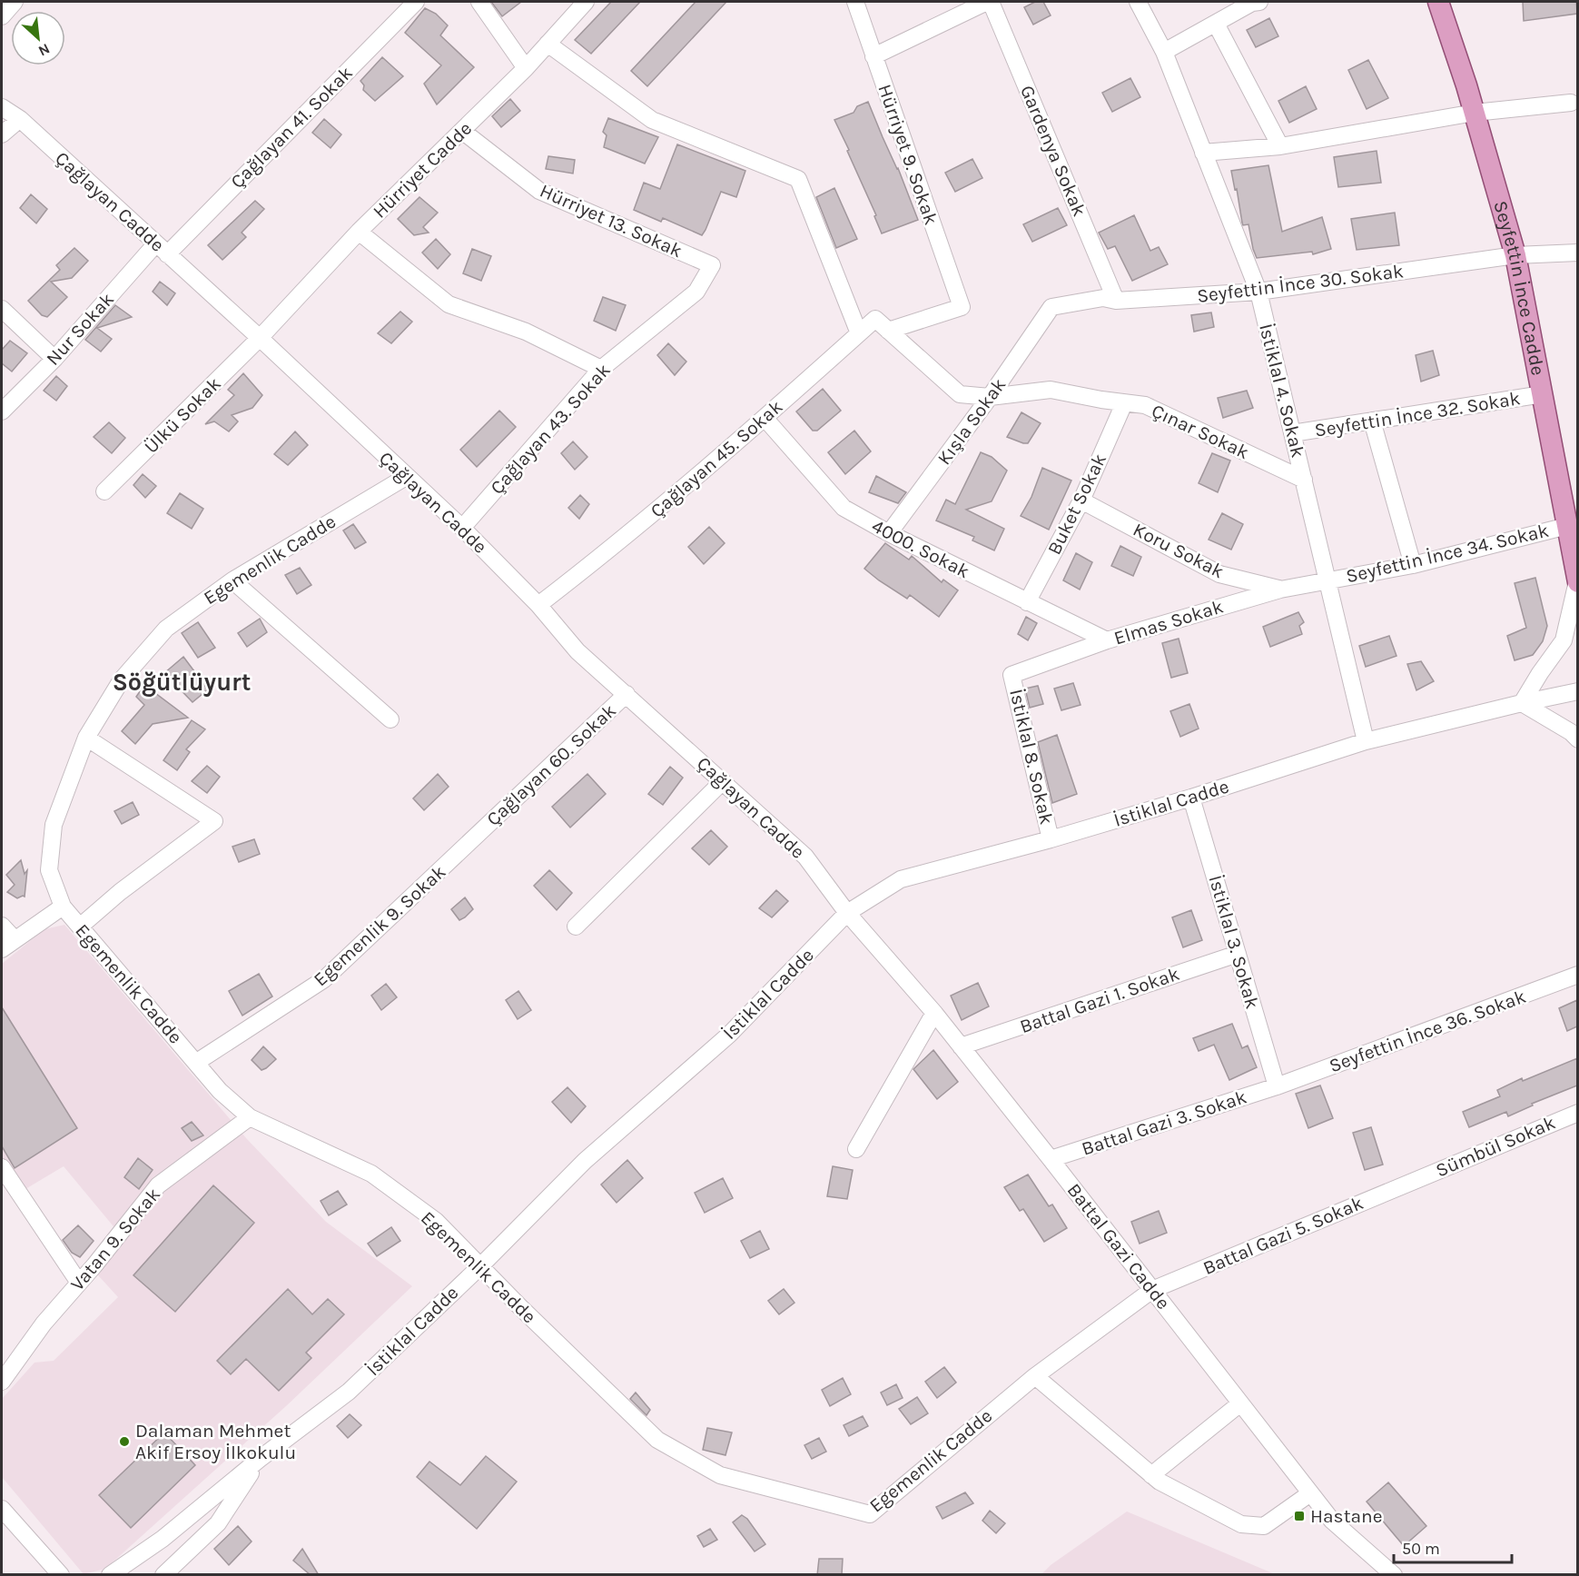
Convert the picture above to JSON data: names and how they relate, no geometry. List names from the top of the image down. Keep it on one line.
{"streets":{"main road":["Seyfettin İnce Cadde"],"street":["Çağlayan 41. Sokak","Gardenya Sokak","Hürriyet 9. Sokak","Hürriyet Cadde","Çağlayan Cadde","Hürriyet 13. Sokak","Seyfettin İnce 30. Sokak","Nur Sokak","İstiklal 4. Sokak","Seyfettin İnce 32. Sokak","Ülkü Sokak","Kışla Sokak","Çağlayan 43. Sokak","Çınar Sokak","Çağlayan 45. Sokak","Buket Sokak","4000. Sokak","Koru Sokak","Seyfettin İnce 34. Sokak","Egemenlik Cadde","Elmas Sokak","İstiklal 8. Sokak","Çağlayan 60. Sokak","İstiklal Cadde","Egemenlik 9. Sokak","İstiklal 3. Sokak","Battal Gazi 1. Sokak","Seyfettin İnce 36. Sokak","Battal Gazi 3. Sokak","Sümbül Sokak","Battal Gazi 5. Sokak","Vatan 9. Sokak","Battal Gazi Cadde"]},"crossings":[["Çağlayan 41. Sokak","Çağlayan Cadde"],["Çağlayan 41. Sokak","Nur Sokak"],["Gardenya Sokak","Seyfettin İnce 30. Sokak"],["Hürriyet 9. Sokak","Çınar Sokak"],["Hürriyet 9. Sokak","Çağlayan 45. Sokak"],["Hürriyet Cadde","Çağlayan Cadde"],["Hürriyet Cadde","Hürriyet 13. Sokak"],["Hürriyet Cadde","Ülkü Sokak"],["Çağlayan Cadde","Nur Sokak"],["Çağlayan Cadde","Ülkü Sokak"],["Çağlayan Cadde","Çağlayan 43. Sokak"],["Çağlayan Cadde","Çağlayan 45. Sokak"],["Çağlayan Cadde","Egemenlik Cadde"],["Çağlayan Cadde","Çağlayan 60. Sokak"],["Çağlayan Cadde","İstiklal Cadde"],["Çağlayan Cadde","Battal Gazi Cadde"],["Hürriyet 13. Sokak","Çağlayan 43. Sokak"],["Seyfettin İnce 30. Sokak","Seyfettin İnce Cadde"],["Seyfettin İnce 30. Sokak","İstiklal 4. Sokak"],["Seyfettin İnce 30. Sokak","Kışla Sokak"],["Seyfettin İnce Cadde","Seyfettin İnce 32. Sokak"],["Seyfettin İnce Cadde","Seyfettin İnce 34. Sokak"],["İstiklal 4. Sokak","Seyfettin İnce 32. Sokak"],["İstiklal 4. Sokak","Çınar Sokak"],["İstiklal 4. Sokak","Seyfettin İnce 34. Sokak"],["İstiklal 4. Sokak","Elmas Sokak"],["İstiklal 4. Sokak","İstiklal Cadde"],["Kışla Sokak","Çınar Sokak"],["Kışla Sokak","4000. Sokak"],["Çınar Sokak","Çağlayan 45. Sokak"],["Çınar Sokak","Buket Sokak"],["Çağlayan 45. Sokak","4000. Sokak"],["Buket Sokak","4000. Sokak"],["Buket Sokak","Koru Sokak"],["4000. Sokak","Elmas Sokak"],["Koru Sokak","Elmas Sokak"],["Seyfettin İnce 34. Sokak","Elmas Sokak"],["Egemenlik Cadde","İstiklal Cadde"],["Egemenlik Cadde","Egemenlik 9. Sokak"],["Egemenlik Cadde","Battal Gazi 5. Sokak"],["Egemenlik Cadde","Vatan 9. Sokak"],["Elmas Sokak","İstiklal 8. Sokak"],["İstiklal 8. Sokak","İstiklal Cadde"],["Çağlayan 60. Sokak","Egemenlik 9. Sokak"],["İstiklal Cadde","İstiklal 3. Sokak"],["İstiklal Cadde","Battal Gazi Cadde"],["İstiklal 3. Sokak","Battal Gazi 1. Sokak"],["İstiklal 3. Sokak","Seyfettin İnce 36. Sokak"],["İstiklal 3. Sokak","Battal Gazi 3. Sokak"],["Battal Gazi 1. Sokak","Battal Gazi Cadde"],["Seyfettin İnce 36. Sokak","Battal Gazi 3. Sokak"],["Battal Gazi 3. Sokak","Battal Gazi Cadde"],["Sümbül Sokak","Battal Gazi 5. Sokak"],["Battal Gazi 5. Sokak","Battal Gazi Cadde"]],"districts":["Söğütlüyurt"],"places":{"other":["Dalaman Mehmet Akif Ersoy İlkokulu"],"transit":["Hastane"]},"scale_bar":"50 m","north":"bottom right"}
